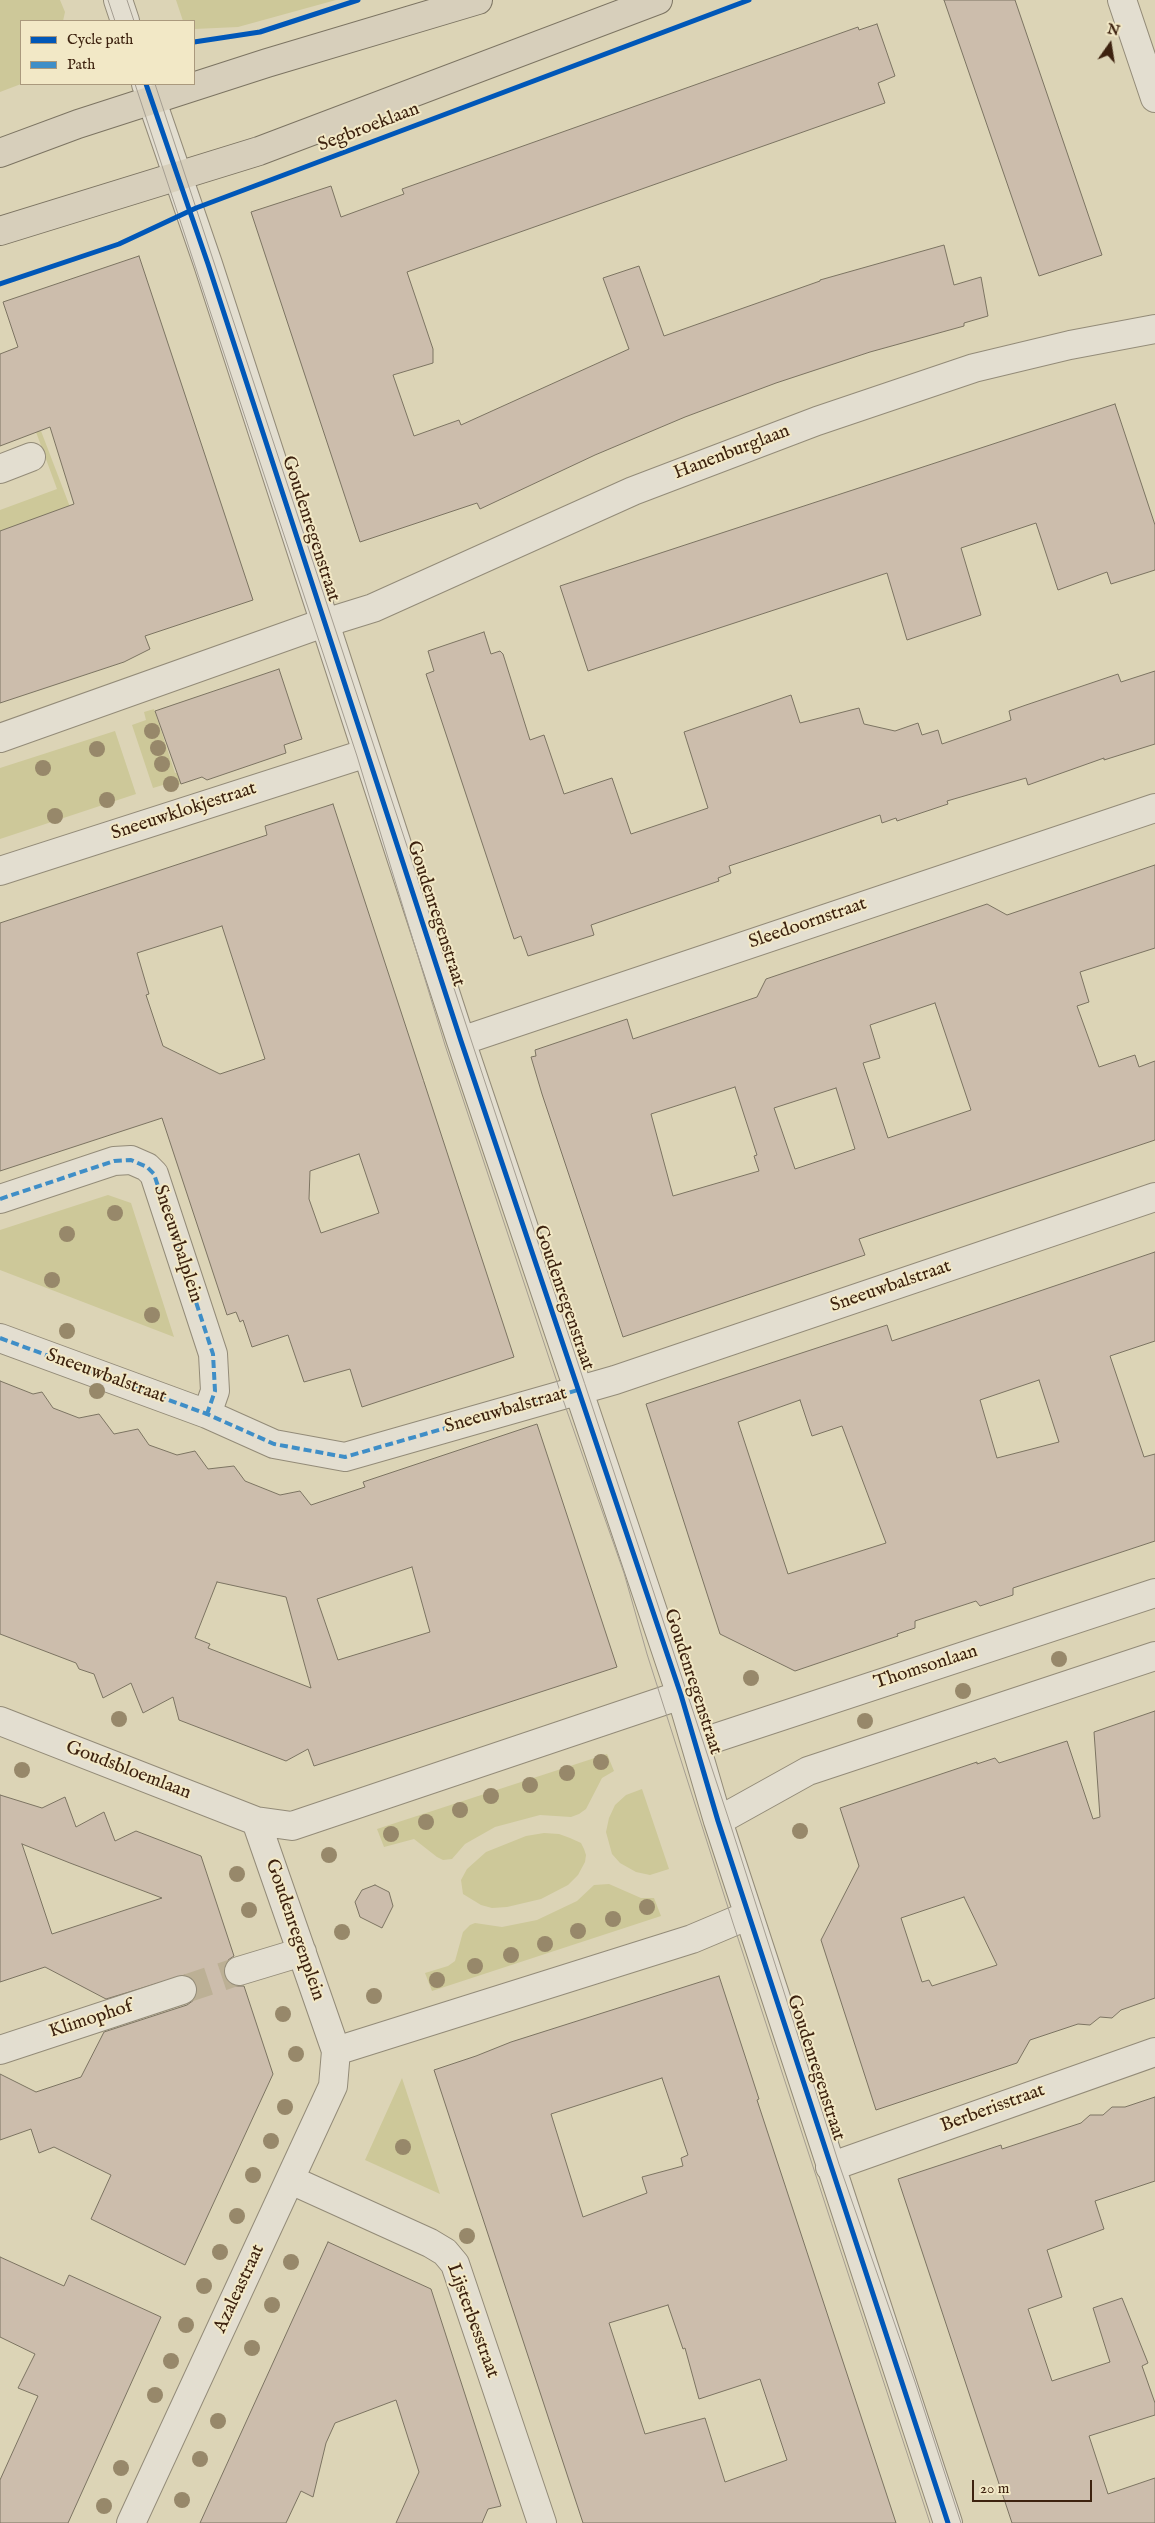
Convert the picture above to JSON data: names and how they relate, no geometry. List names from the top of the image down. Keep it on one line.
{"streets":{"main road":["Segbroeklaan"],"street":["Hanenburglaan","Goudenregenstraat","Sneeuwklokjestraat","Sleedoornstraat","Sneeuwbalplein","Sneeuwbalstraat","Thomsonlaan","Goudsbloemlaan","Goudenregenplein","Klimophof","Berberisstraat","Azaleastraat","Lijsterbesstraat"]},"crossings":[["Segbroeklaan","Goudenregenstraat"],["Hanenburglaan","Goudenregenstraat"],["Goudenregenstraat","Sneeuwklokjestraat"],["Goudenregenstraat","Sleedoornstraat"],["Goudenregenstraat","Sneeuwbalstraat"],["Goudenregenstraat","Thomsonlaan"],["Goudenregenstraat","Berberisstraat"],["Sneeuwbalplein","Sneeuwbalstraat"],["Goudsbloemlaan","Goudenregenplein"],["Goudenregenplein","Azaleastraat"],["Azaleastraat","Lijsterbesstraat"]],"legend":["Cycle path","Path"],"scale_bar":"20 m","north":"top"}
